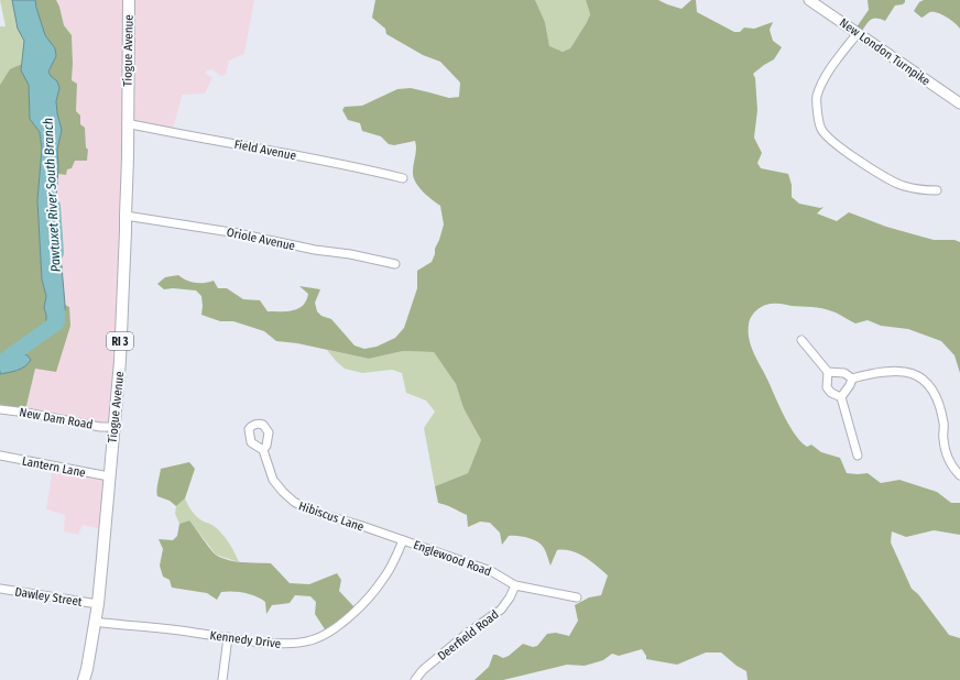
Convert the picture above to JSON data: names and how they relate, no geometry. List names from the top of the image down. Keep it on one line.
{"streets":{"main road":["Tiogue Avenue","New London Turnpike","RI 3"],"street":["Field Avenue","Oriole Avenue","New Dam Road","Lantern Lane","Hibiscus Lane","Englewood Road","Dawley Street","Deerfield Road","Kennedy Drive"]},"crossings":[["Tiogue Avenue","Field Avenue"],["Tiogue Avenue","Oriole Avenue"],["Tiogue Avenue","New Dam Road"],["Tiogue Avenue","Lantern Lane"],["Tiogue Avenue","Dawley Street"],["Tiogue Avenue","Kennedy Drive"],["Hibiscus Lane","Englewood Road"],["Hibiscus Lane","Kennedy Drive"],["Englewood Road","Deerfield Road"],["Englewood Road","Kennedy Drive"]],"water":["Pawtuxet River South Branch"]}
